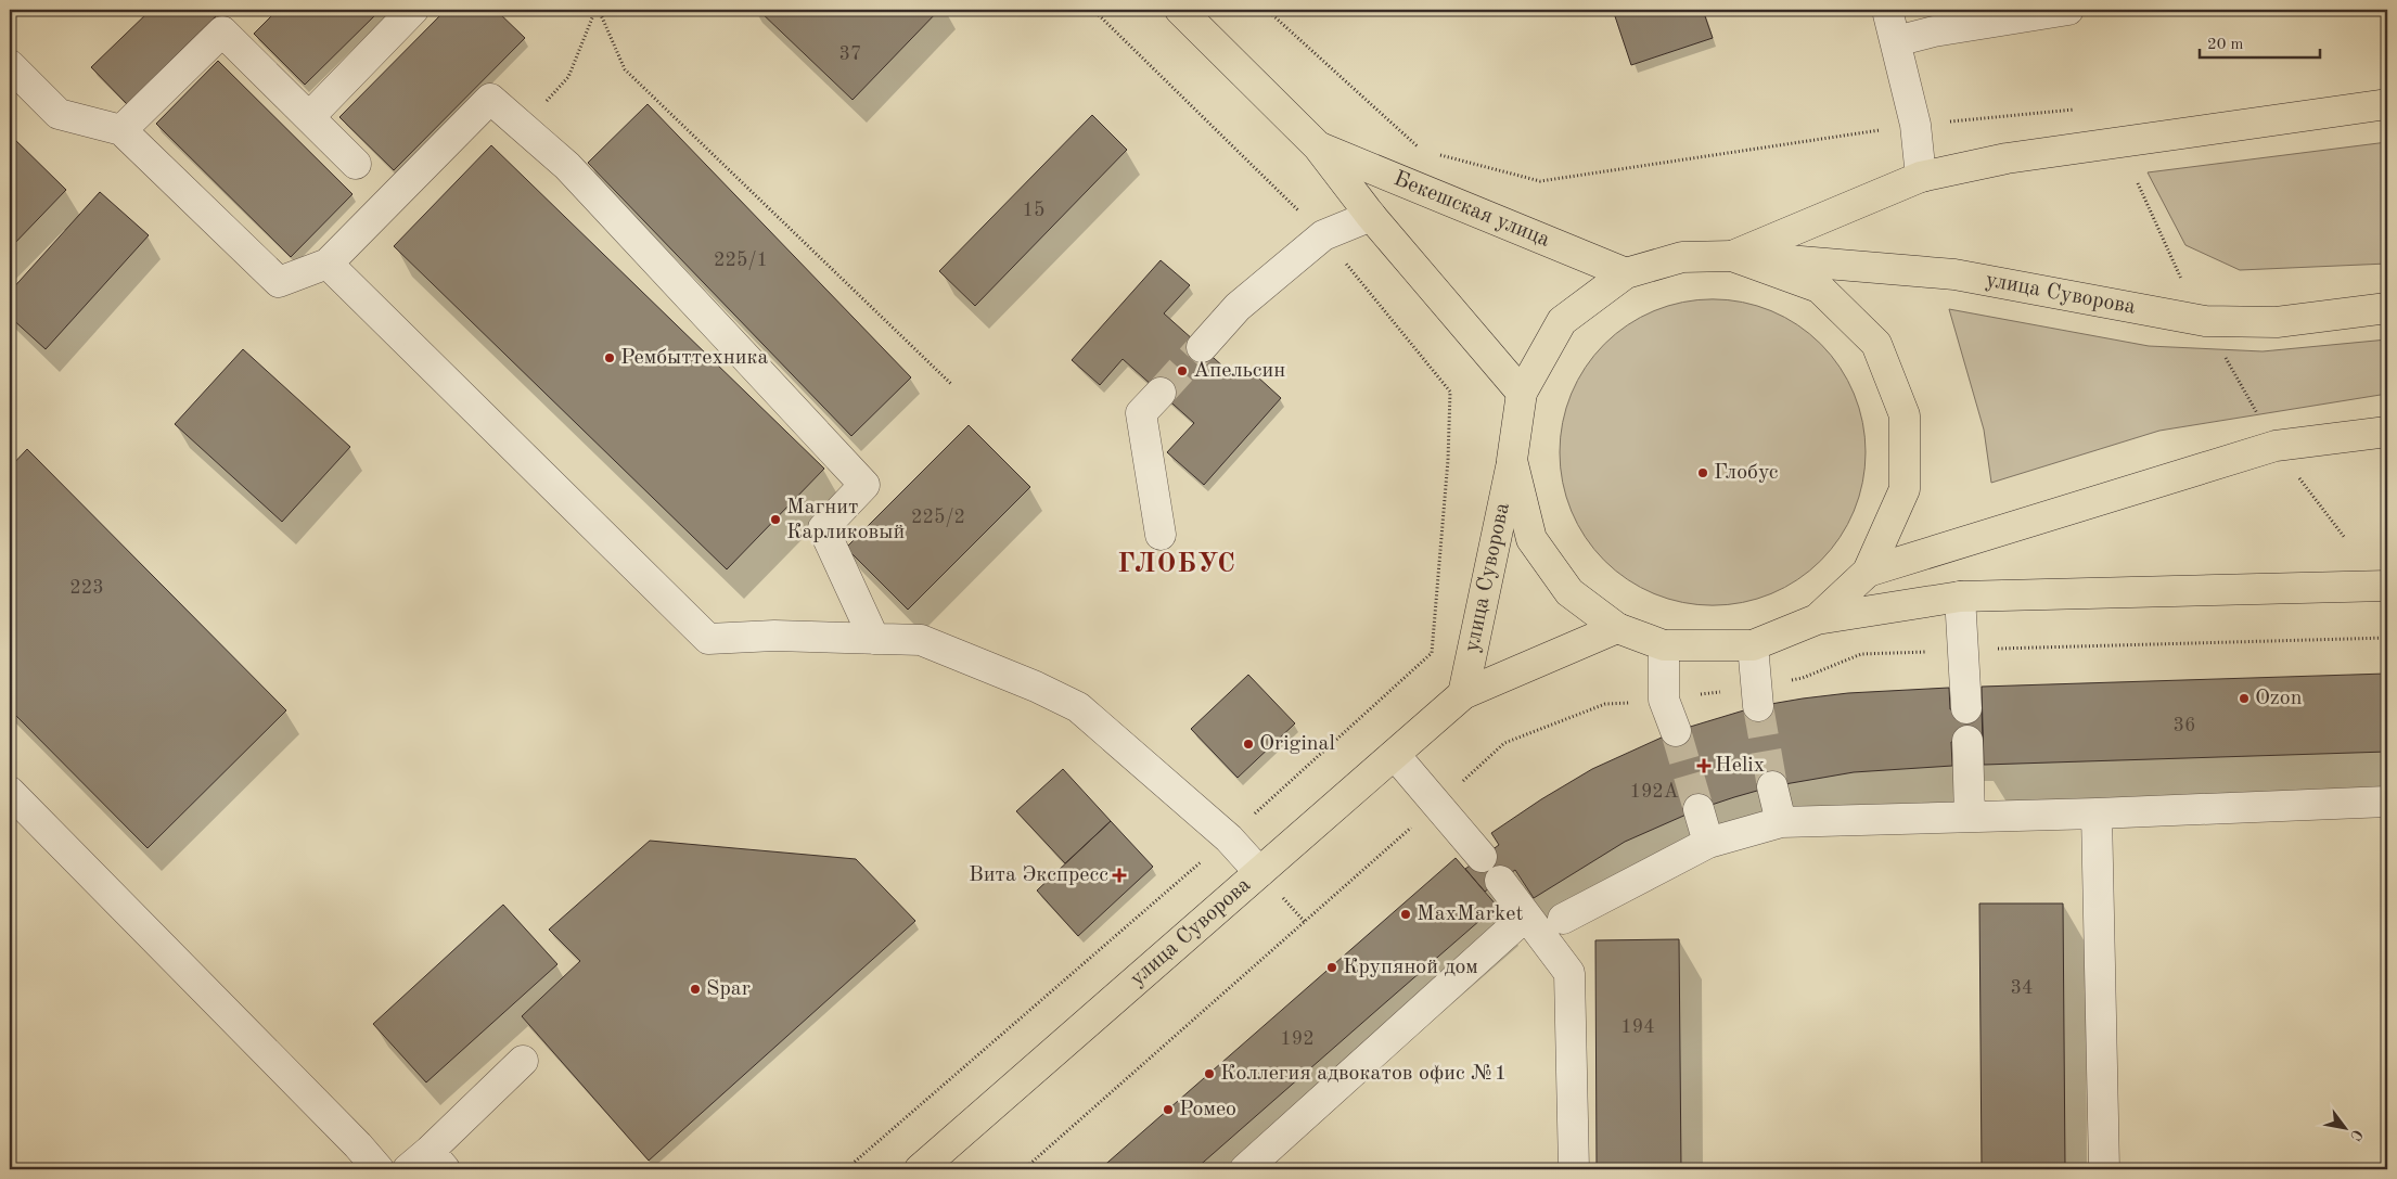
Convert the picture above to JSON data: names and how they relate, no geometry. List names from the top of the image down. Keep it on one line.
{"streets":{"main road":["Бекешская улица","улица Суворова"]},"crossings":[["Бекешская улица","улица Суворова"]],"districts":["ГЛОБУС"],"places":{"other":["Рембыттехника","Апельсин","Глобус","Магнит Карликовый","Ozon","Original","MaxMarket","Крупяной дом","Spar","Коллегия адвокатов офис №1","Ромео"],"health":["Helix","Вита Экспресс"]},"house_numbers":["37","15","225/1","225/2","223","36","192А","34","194","192"],"scale_bar":"20 m","north":"bottom right"}
